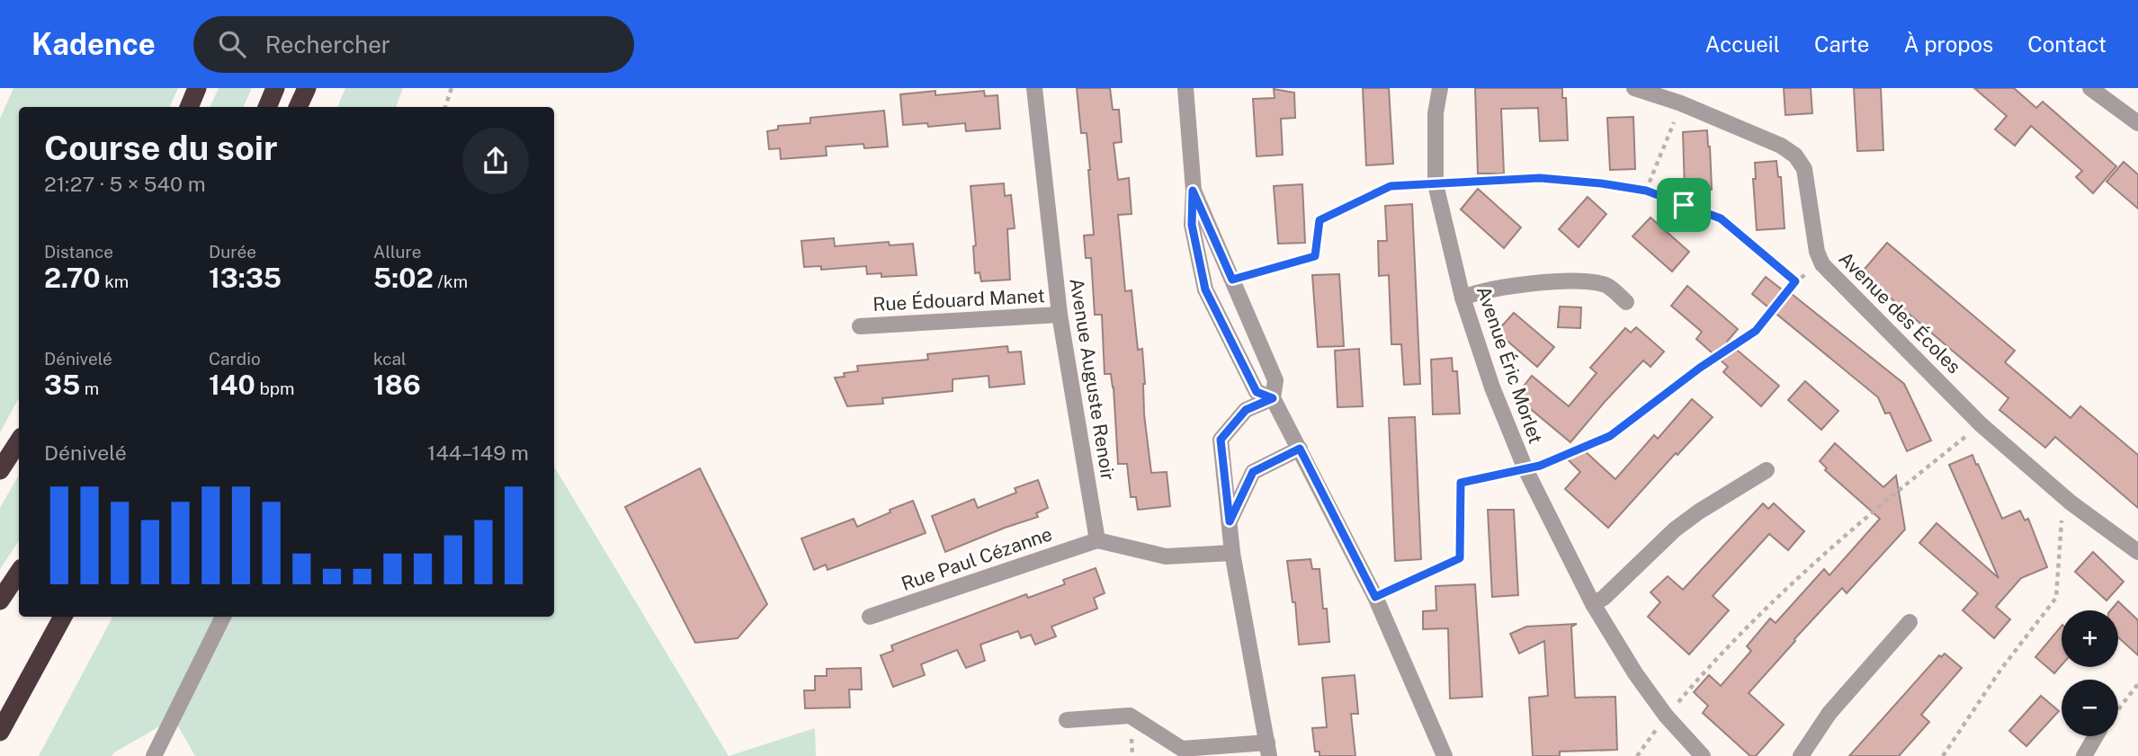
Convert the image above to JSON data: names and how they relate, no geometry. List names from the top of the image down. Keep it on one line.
{"streets":{"street":["Rue Édouard Manet","Avenue des Écoles","Avenue Éric Morlet","Avenue Auguste Renoir","Rue Paul Cézanne"]},"crossings":[["Rue Édouard Manet","Avenue Auguste Renoir"],["Avenue Auguste Renoir","Rue Paul Cézanne"]],"page":{"header":"Kadence","search":"Rechercher","nav":["Accueil","Carte","À propos","Contact"],"heading":["Course du soir","21:27 · 5 × 540 m"],"stats":[["Distance","2.70 km"],["Durée","13:35"],["Allure","5:02 /km"],["Dénivelé","35 m"],["Cardio","140 bpm"],["kcal","186"]],"chart":["Dénivelé","144–149 m"],"map_buttons":["+","−"]}}
